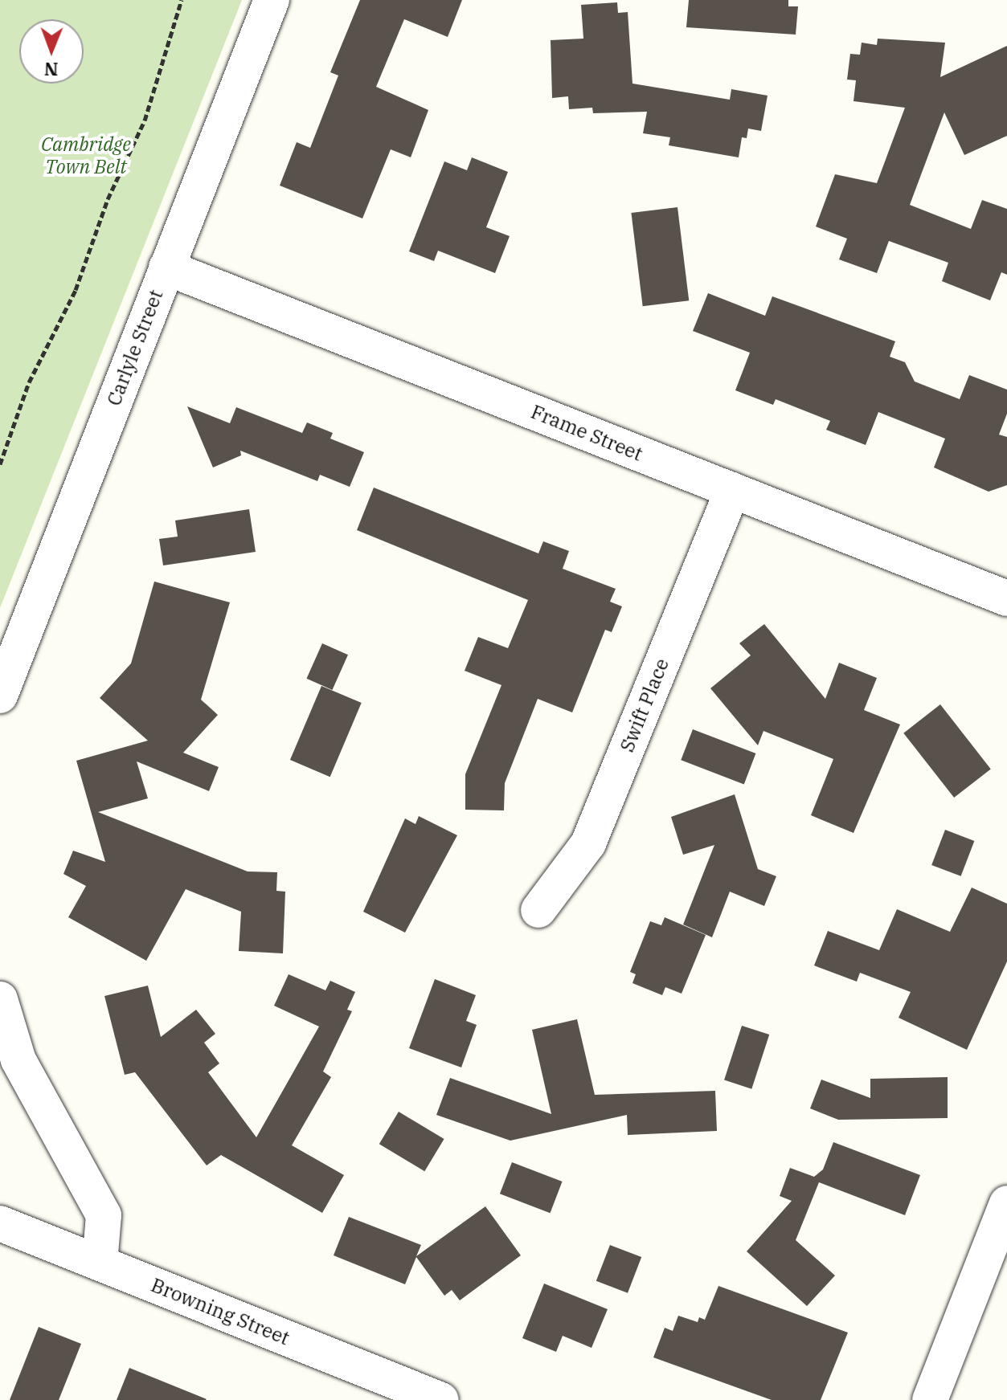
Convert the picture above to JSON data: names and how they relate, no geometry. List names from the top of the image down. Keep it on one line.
{"streets":{"street":["Carlyle Street","Frame Street","Swift Place","Browning Street"]},"crossings":[["Carlyle Street","Frame Street"],["Frame Street","Swift Place"]],"parks":["Cambridge Town Belt"],"north":"bottom"}
